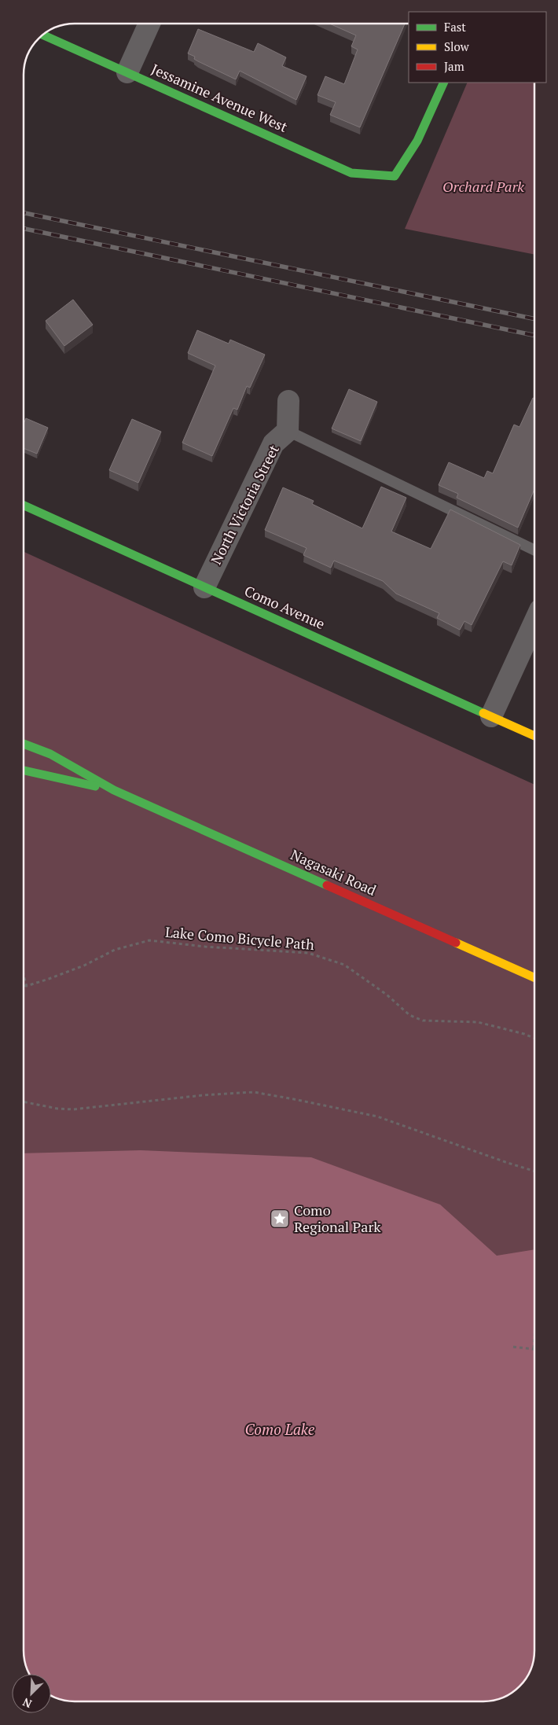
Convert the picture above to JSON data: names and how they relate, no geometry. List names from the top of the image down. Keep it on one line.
{"streets":{"street":["Jessamine Avenue West","North Victoria Street","Como Avenue","Nagasaki Road"],"path":["Lake Como Bicycle Path"]},"crossings":[["North Victoria Street","Como Avenue"]],"water":["Como Lake"],"parks":["Orchard Park"],"places":{"place":["Como Regional Park"]},"legend":["Fast","Slow","Jam"],"north":"bottom left"}
